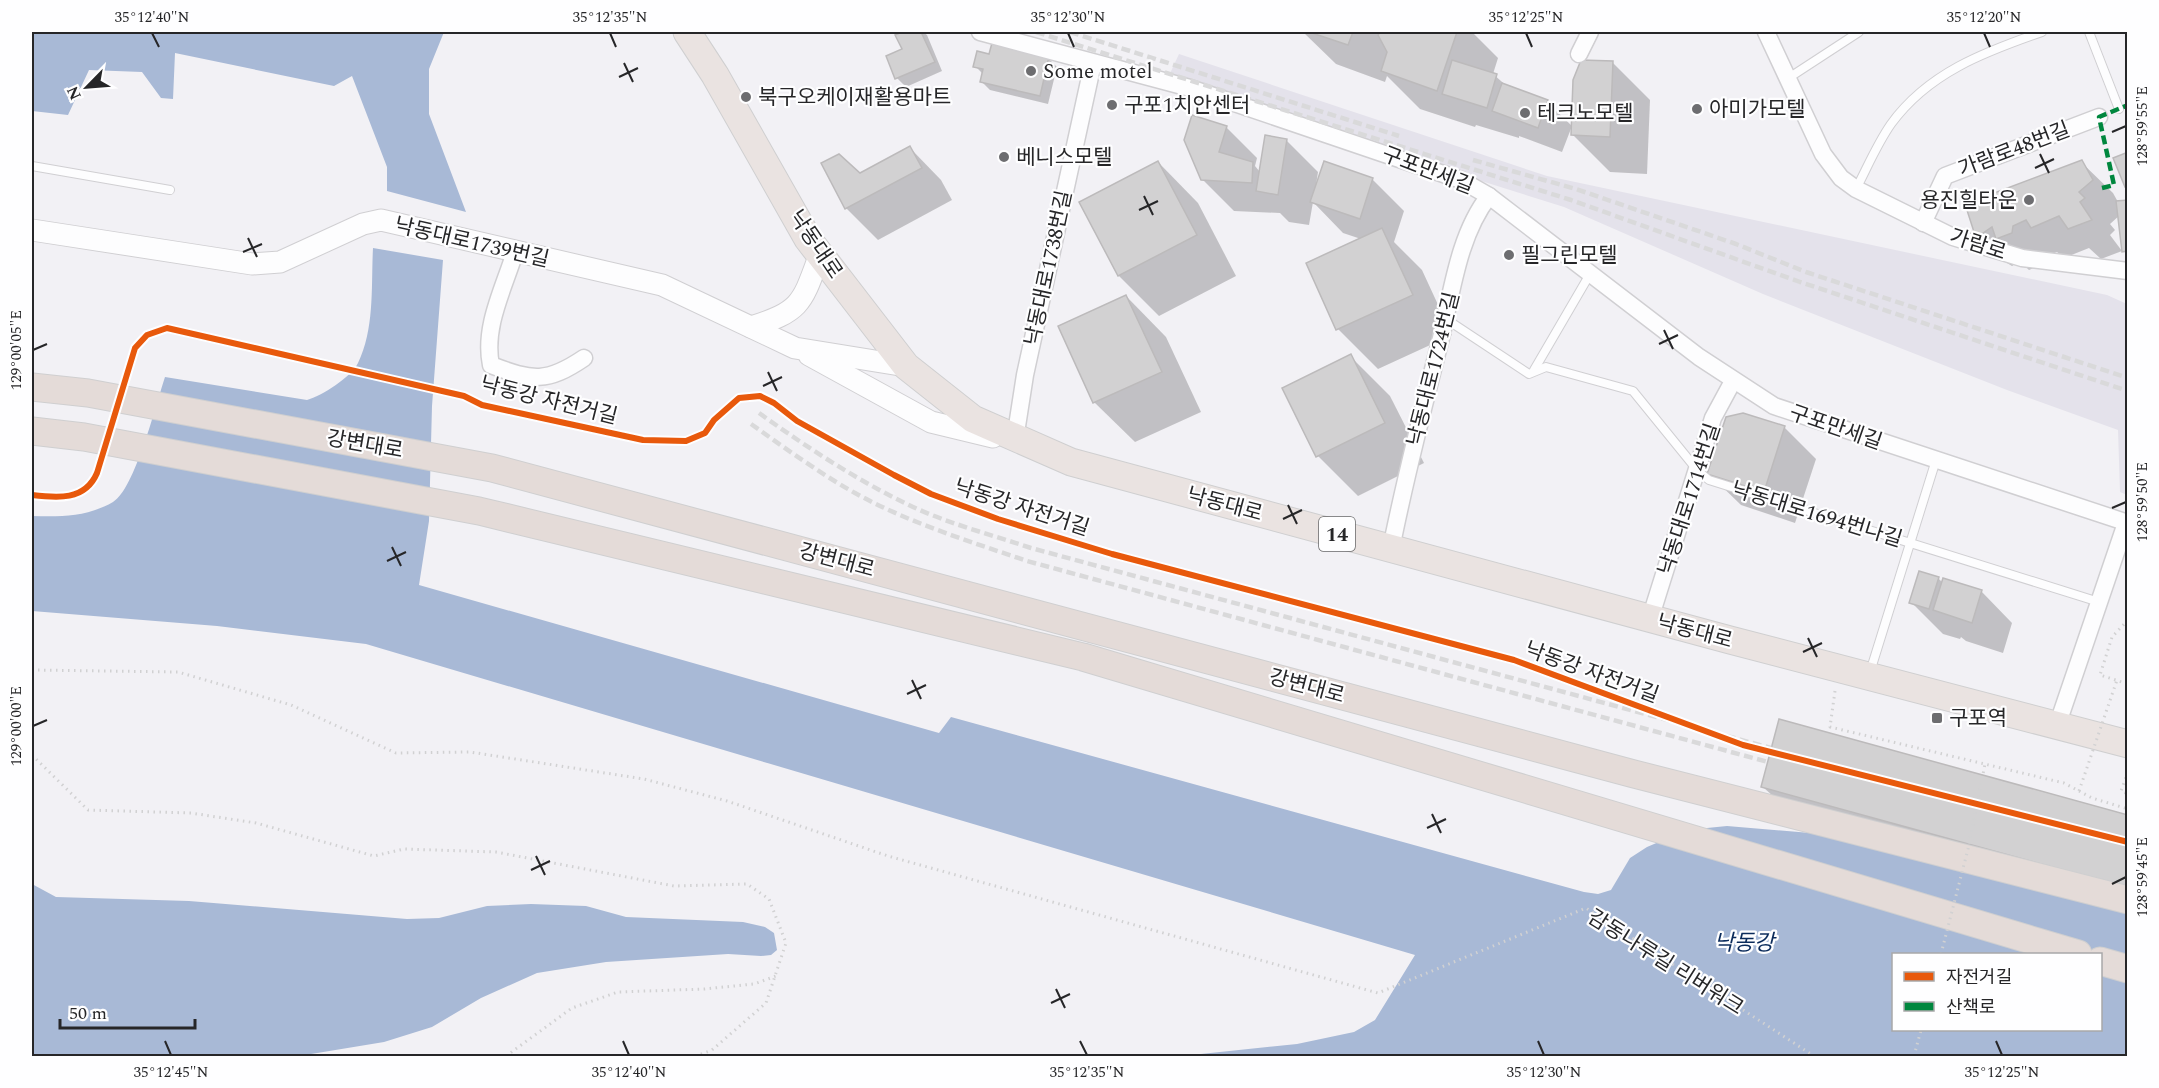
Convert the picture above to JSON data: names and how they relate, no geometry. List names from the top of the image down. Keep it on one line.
{"streets":{"highway":["강변대로"],"main road":["낙동대로","14"],"street":["가람로48번길","구포만세길","낙동대로1739번길","가람로","낙동대로1738번길","낙동대로1724번길","낙동대로1714번길"],"lane":["낙동대로1694번나길"],"path":["감동나루길 리버워크"],"cycle path":["낙동강 자전거길"]},"crossings":[["가람로48번길","가람로"],["구포만세길","낙동대로1738번길"],["구포만세길","낙동대로1724번길"],["구포만세길","낙동대로1714번길"],["낙동대로1739번길","낙동대로"],["낙동대로","낙동대로1738번길"],["낙동대로","낙동대로1724번길"],["낙동대로","낙동대로1714번길"],["낙동대로1724번길","낙동대로1694번나길"],["낙동대로1714번길","낙동대로1694번나길"]],"water":["낙동강"],"places":{"other":["Some motel","북구오케이재활용마트","구포1치안센터","아미가모텔","테크노모텔","베니스모텔","용진힐타운","필그린모텔"],"transit":["구포역"]},"legend":["자전거길","산책로"],"scale_bar":"50 m","north":"bottom left","coordinates":["35°12'40\"N","35°12'35\"N","35°12'30\"N","35°12'25\"N","35°12'20\"N","128°59'55\"E","129°00'05\"E","128°59'50\"E","129°00'00\"E","128°59'45\"E","35°12'45\"N"]}
